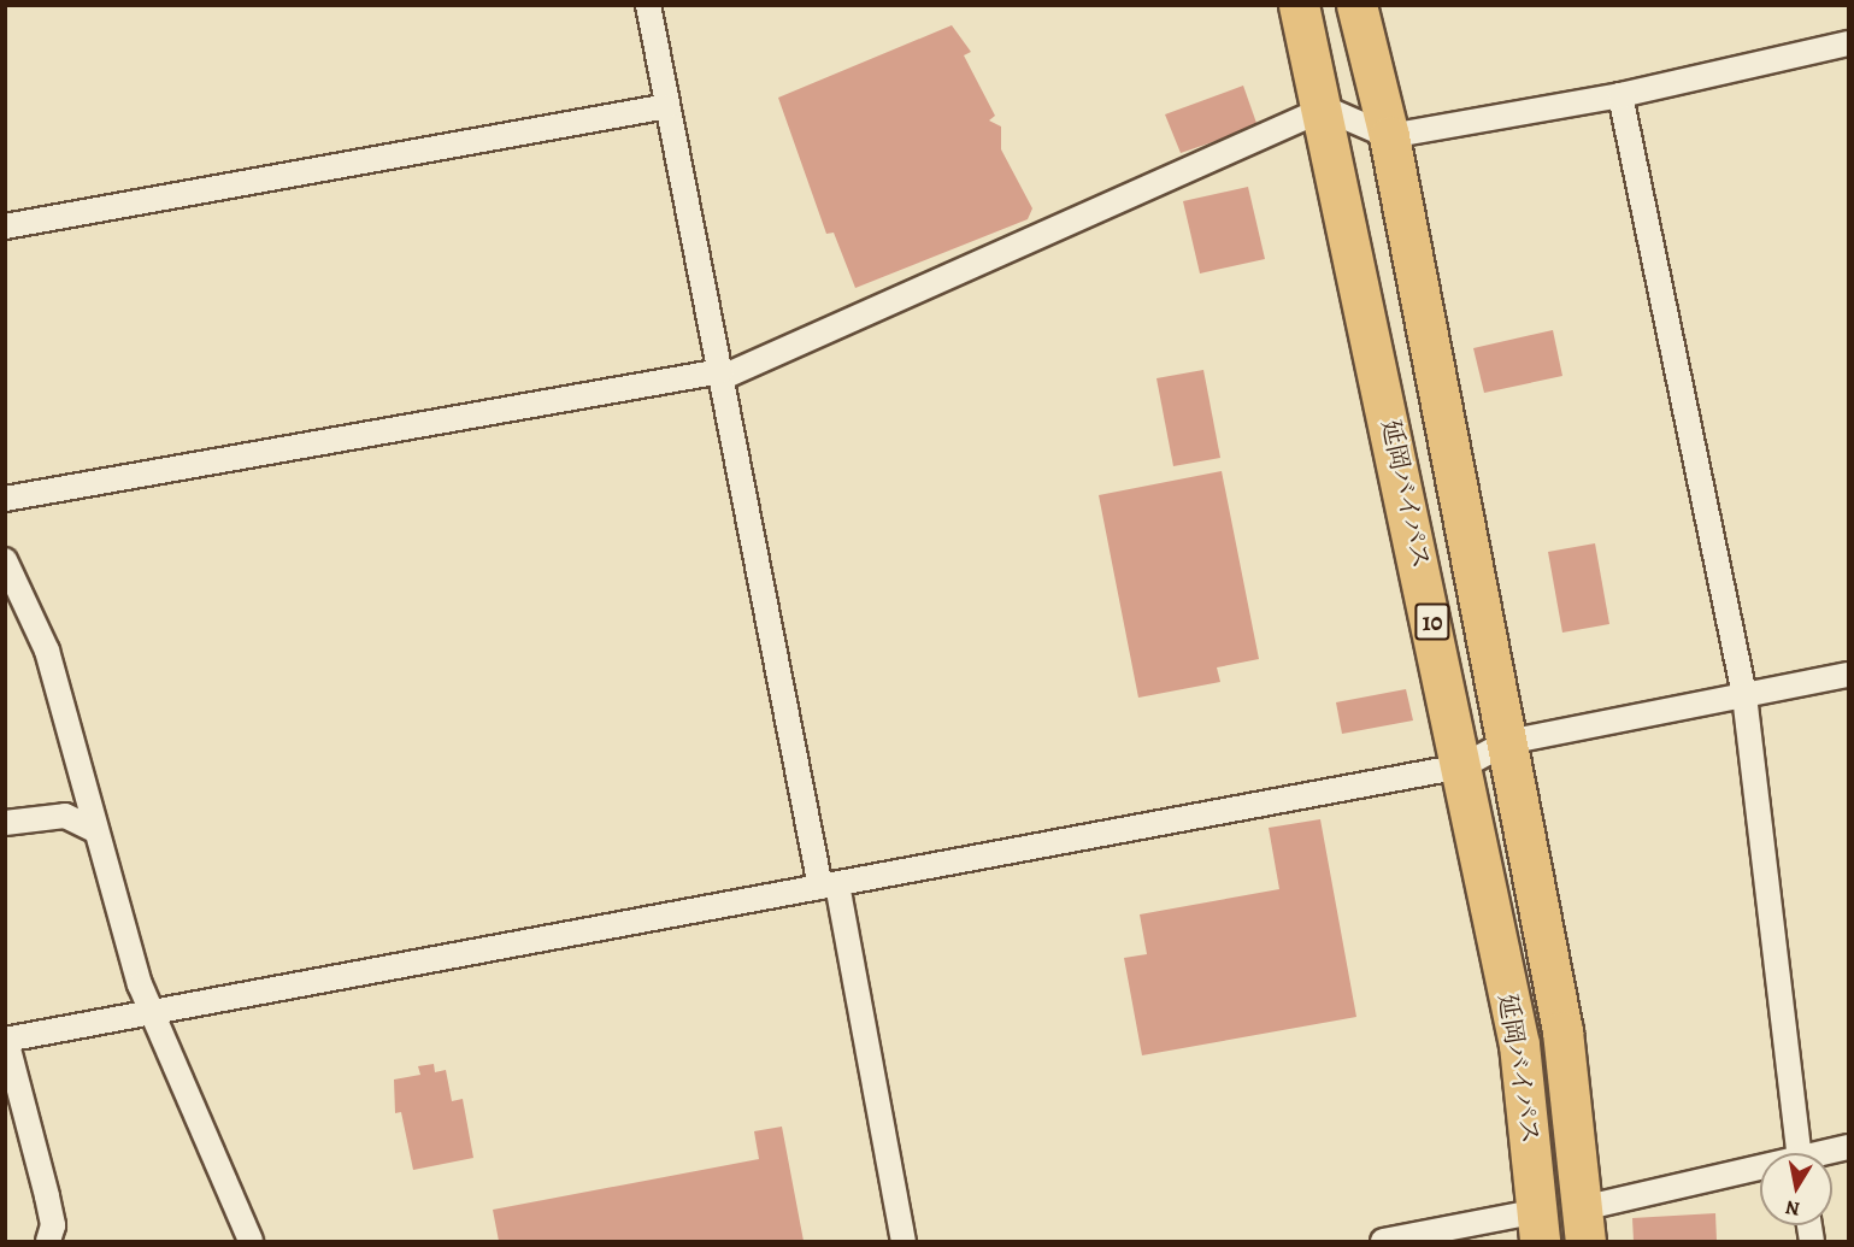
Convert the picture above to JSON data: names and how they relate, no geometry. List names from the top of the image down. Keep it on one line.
{"streets":{"highway":["延岡バイパス","10"]},"north":"bottom"}
